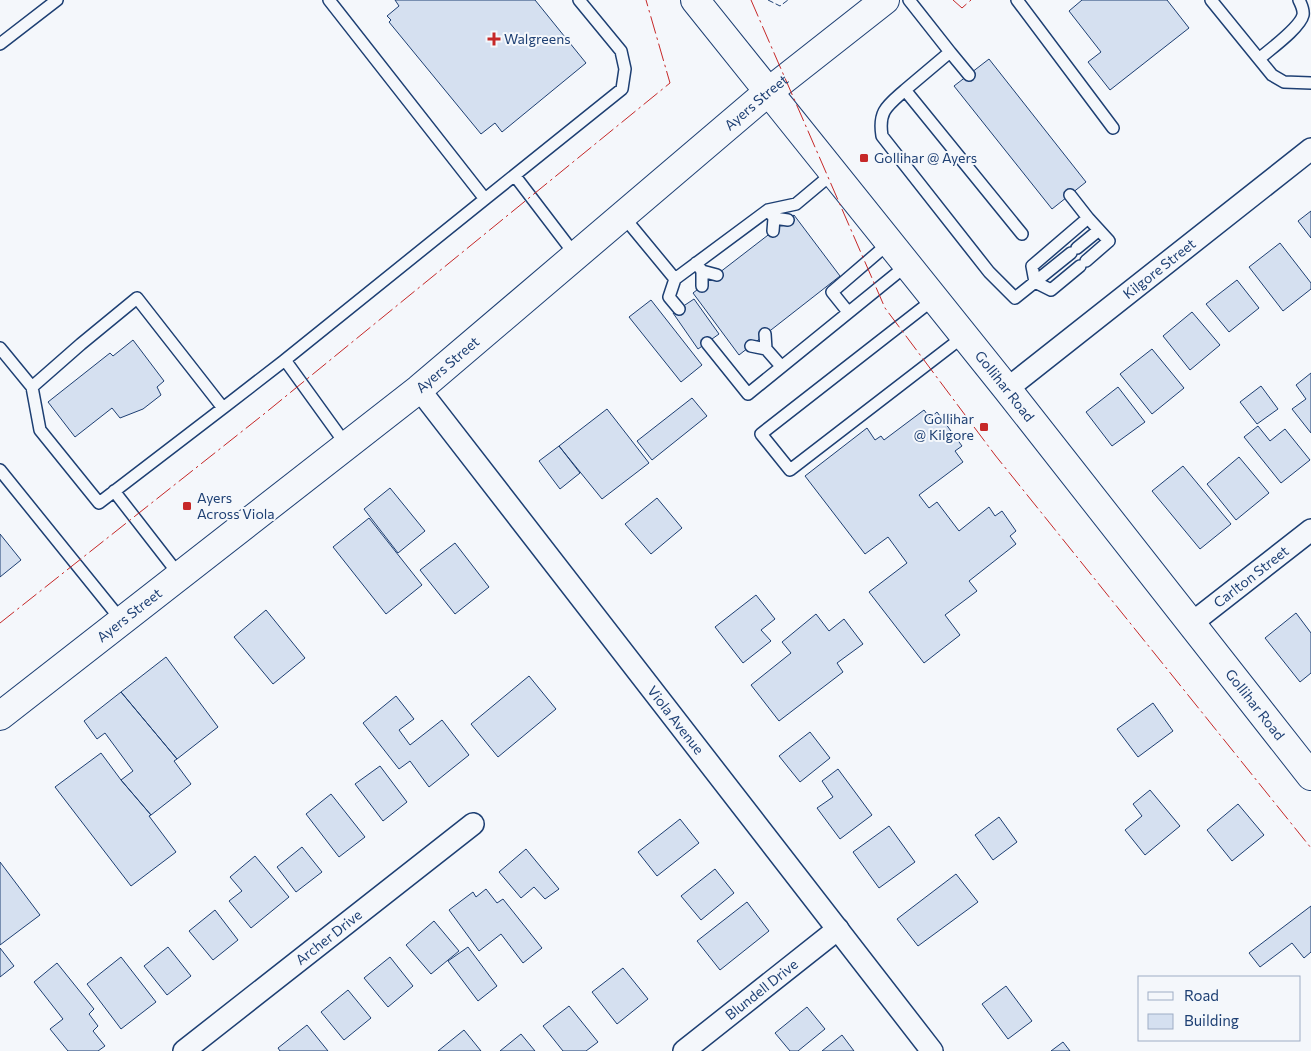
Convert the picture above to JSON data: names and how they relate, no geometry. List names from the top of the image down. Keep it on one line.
{"streets":{"main road":["Ayers Street","Gollihar Road"],"street":["Kilgore Street","Carlton Street","Viola Avenue","Archer Drive","Blundell Drive"]},"crossings":[["Ayers Street","Gollihar Road"],["Ayers Street","Viola Avenue"],["Kilgore Street","Gollihar Road"],["Gollihar Road","Carlton Street"],["Viola Avenue","Blundell Drive"]],"places":{"health":["Walgreens"],"transit":["Gollihar @ Ayers","Gollihar @ Kilgore","Ayers Across Viola"]},"legend":["Road","Building"]}
